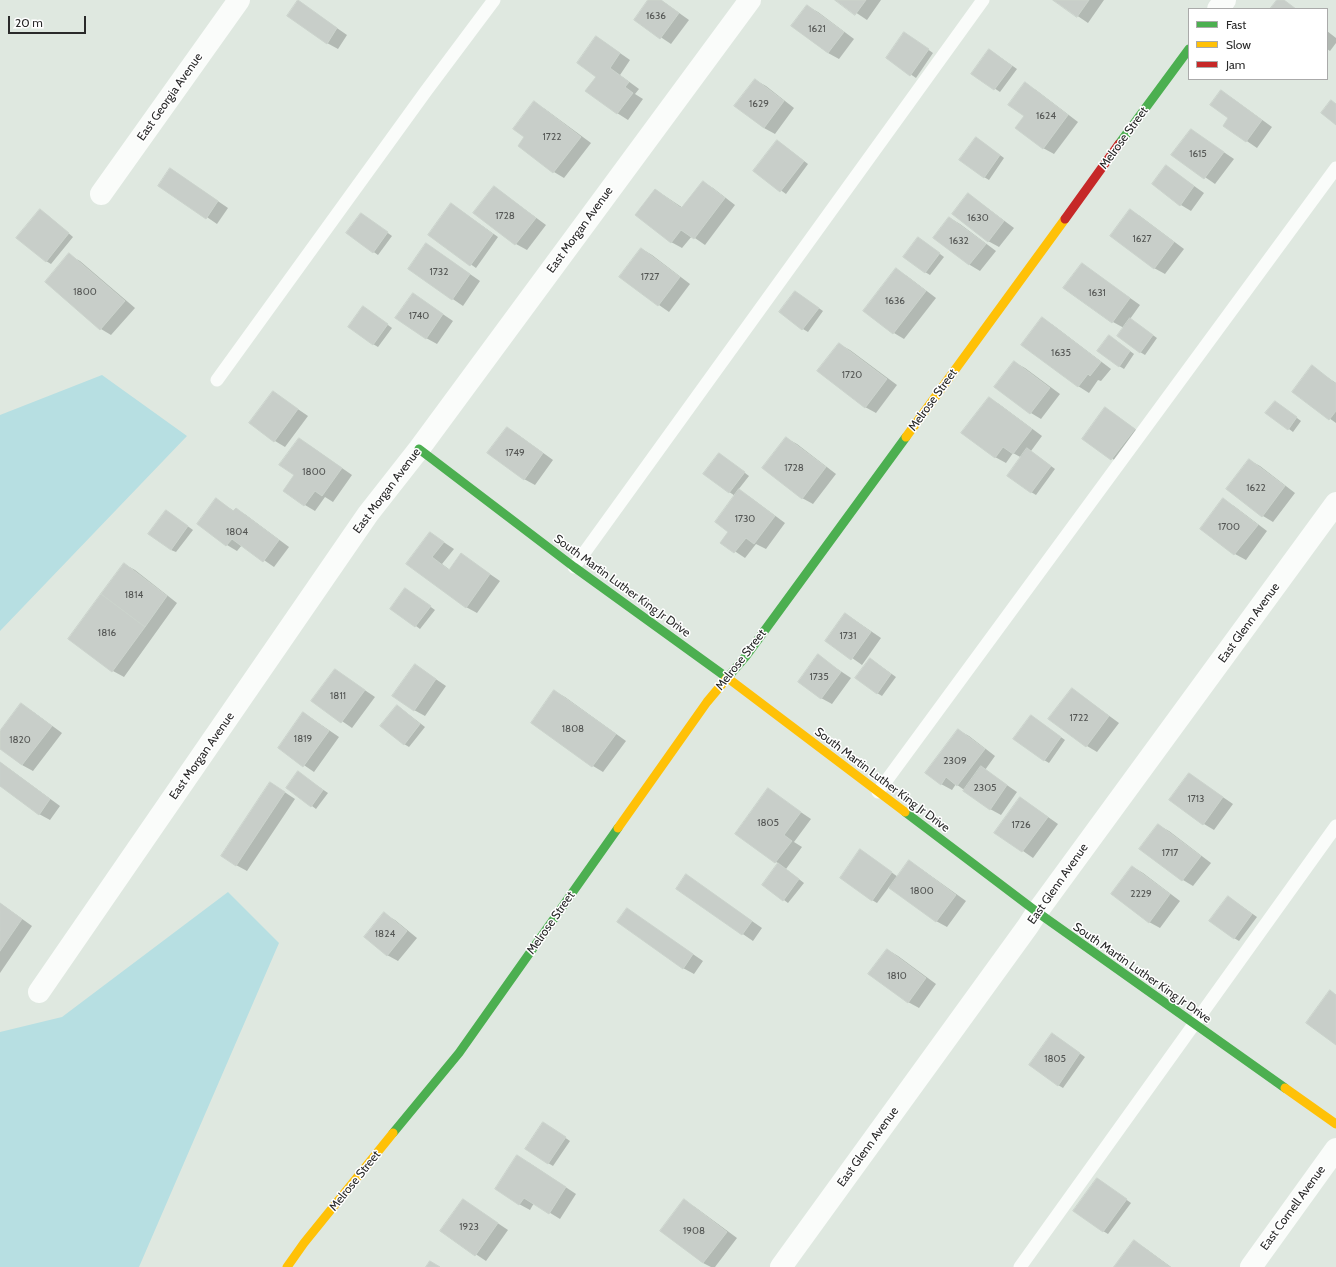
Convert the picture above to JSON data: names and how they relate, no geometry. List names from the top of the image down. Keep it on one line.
{"streets":{"street":["East Georgia Avenue","Melrose Street","East Morgan Avenue","South Martin Luther King Jr Drive","East Glenn Avenue","East Cornell Avenue"]},"crossings":[["Melrose Street","South Martin Luther King Jr Drive"],["East Morgan Avenue","South Martin Luther King Jr Drive"],["South Martin Luther King Jr Drive","East Glenn Avenue"]],"house_numbers":["1636","1621","1629","1624","1722","1615","1728","1630","1627","1632","1732","1727","1800","1631","1636","1740","1635","1720","1749","1728","1800","1622","1730","1700","1804","1814","1816","1731","1735","1811","1722","1808","1819","1820","2309","2305","1713","1805","1726","1717","1800","2229","1824","1810","1805","1923","1908"],"legend":["Fast","Slow","Jam"],"scale_bar":"20 m"}
